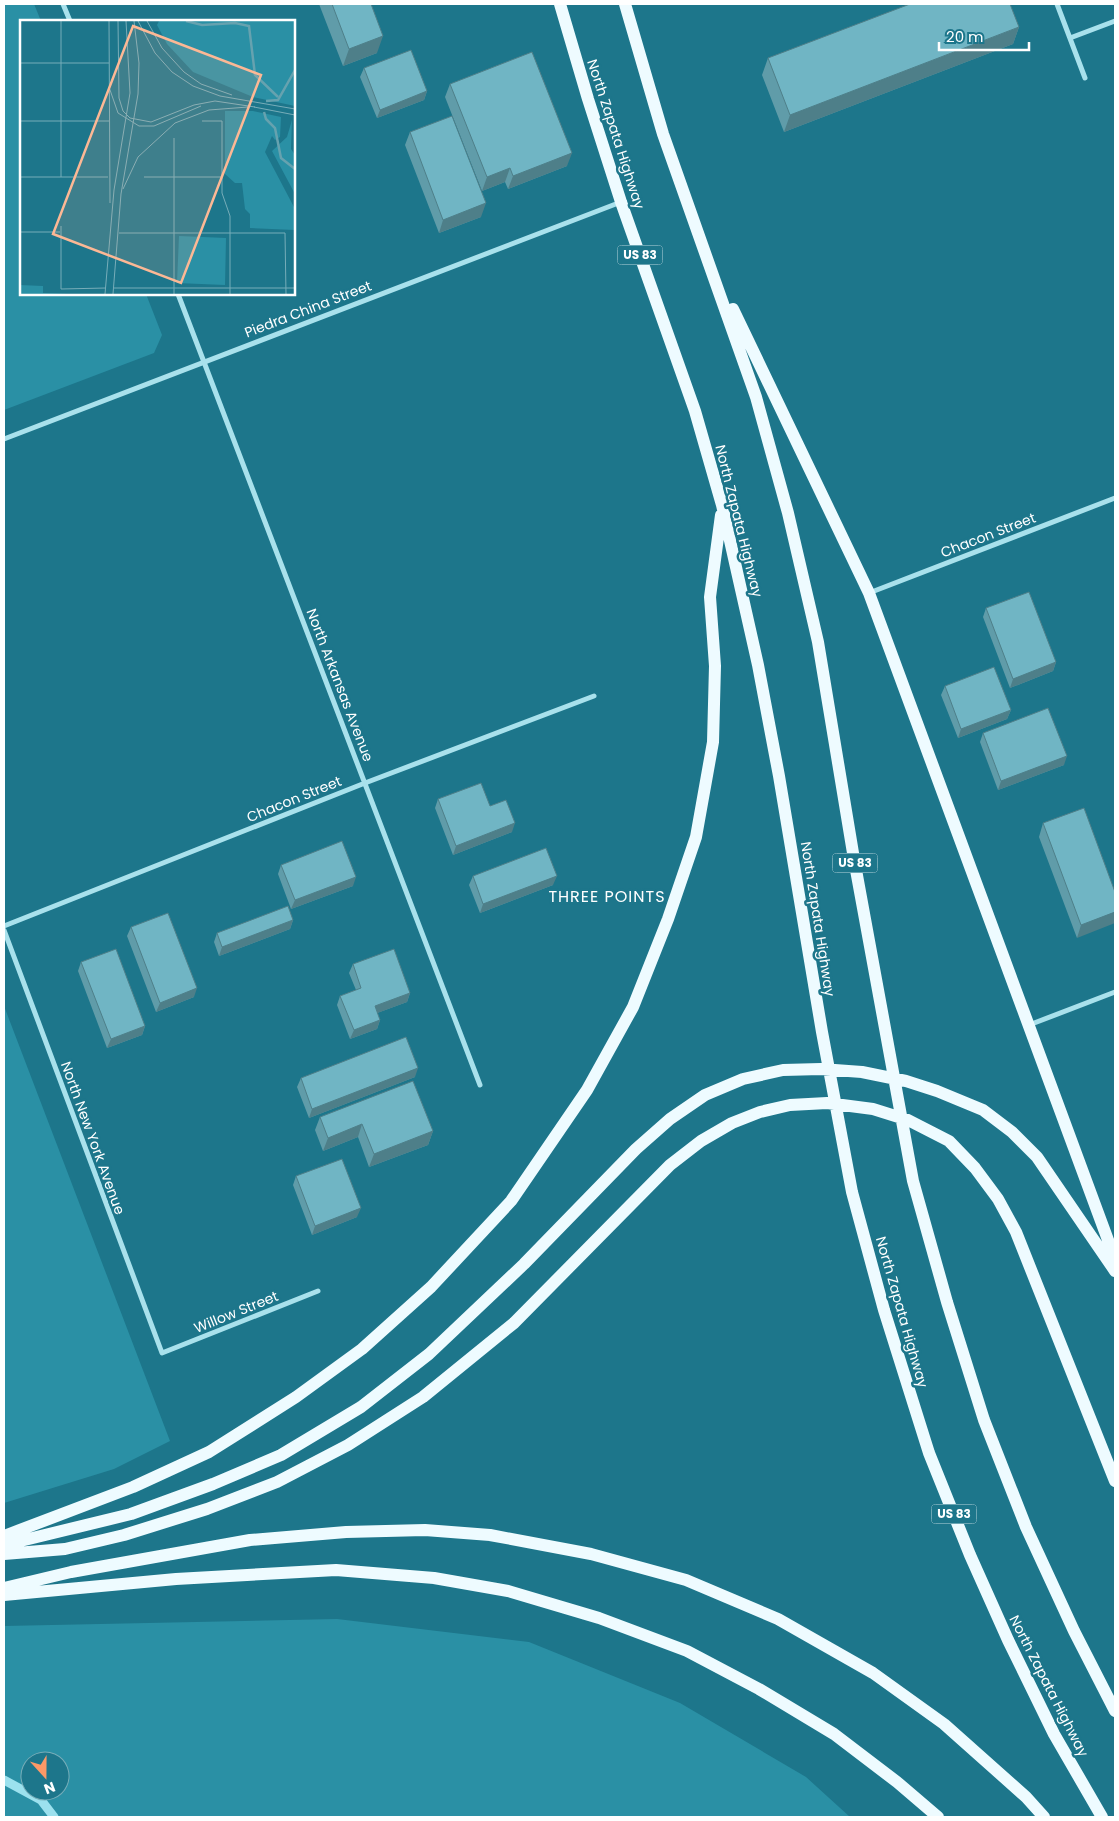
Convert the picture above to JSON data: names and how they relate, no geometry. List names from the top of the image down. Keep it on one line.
{"streets":{"main road":["North Zapata Highway","US 83"],"street":["Piedra China Street","Chacon Street","North Arkansas Avenue","North New York Avenue","Willow Street"]},"crossings":[["North Zapata Highway","Piedra China Street"],["Piedra China Street","North Arkansas Avenue"],["Chacon Street","North Arkansas Avenue"],["North New York Avenue","Willow Street"]],"districts":["THREE POINTS"],"scale_bar":"20 m","north":"bottom"}
